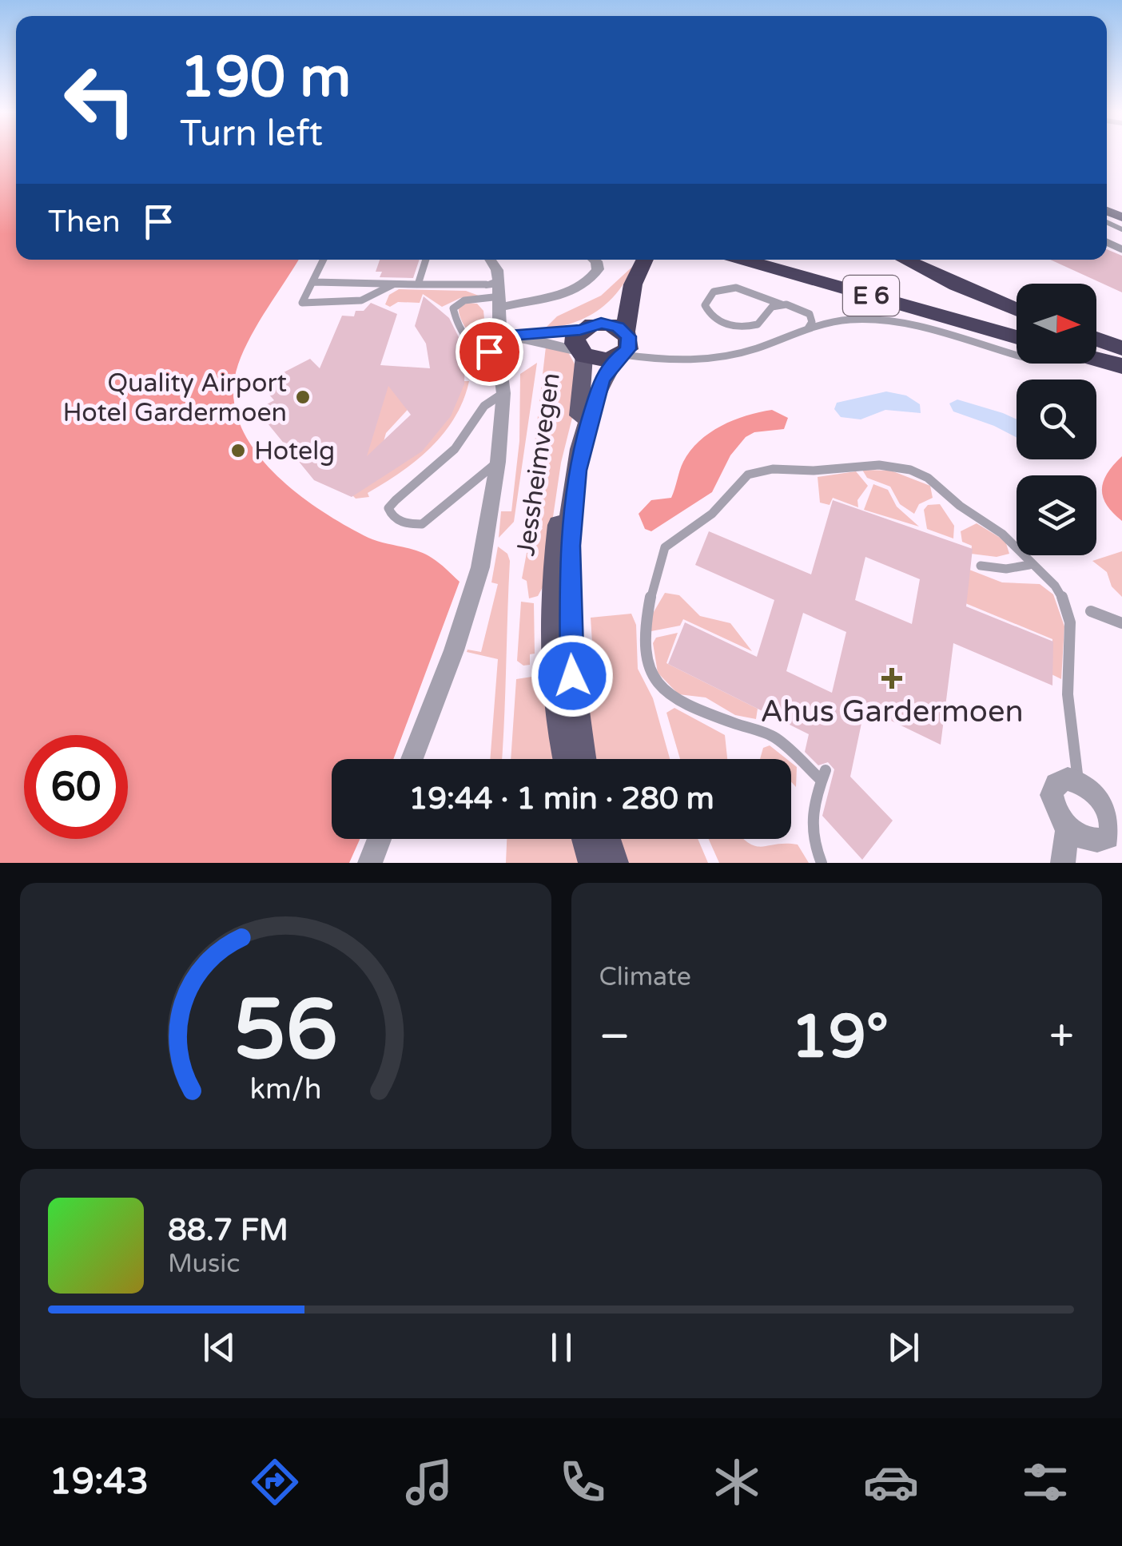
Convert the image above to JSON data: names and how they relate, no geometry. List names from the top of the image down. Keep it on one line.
{"streets":{"highway":["E 6"],"main road":["Jessheimvegen"]},"places":{"other":["Quality Airport Hotel Gardermoen","Hotelg"],"health":["Ahus Gardermoen"]},"north":"right","page":{"turn":["190 m","Turn left"],"then":"Then","limit":"60","trip":"19:44 · 1 min · 280 m","tile":"Climate","heat":["−","19°","+"],"song":["88.7 FM","Music"],"tabs":"19:43","gauge":["56","km/h"]}}
